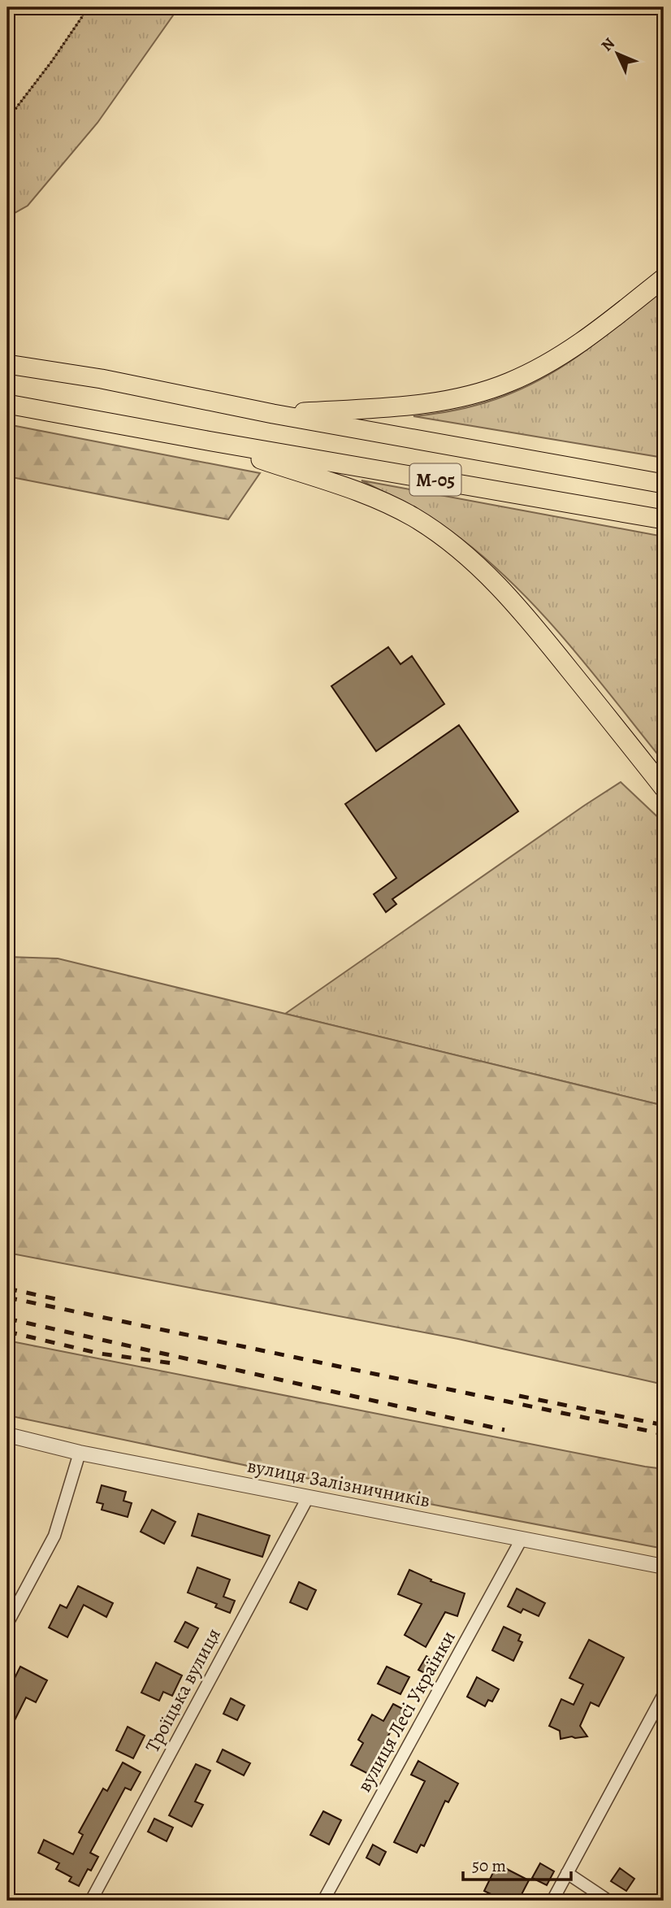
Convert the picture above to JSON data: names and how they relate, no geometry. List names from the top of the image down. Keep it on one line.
{"streets":{"highway":["М-05"],"street":["вулиця Залізничників","Троїцька вулиця","вулиця Лесі Українки"]},"crossings":[["вулиця Залізничників","Троїцька вулиця"],["вулиця Залізничників","вулиця Лесі Українки"]],"scale_bar":"50 m","north":"top left"}
